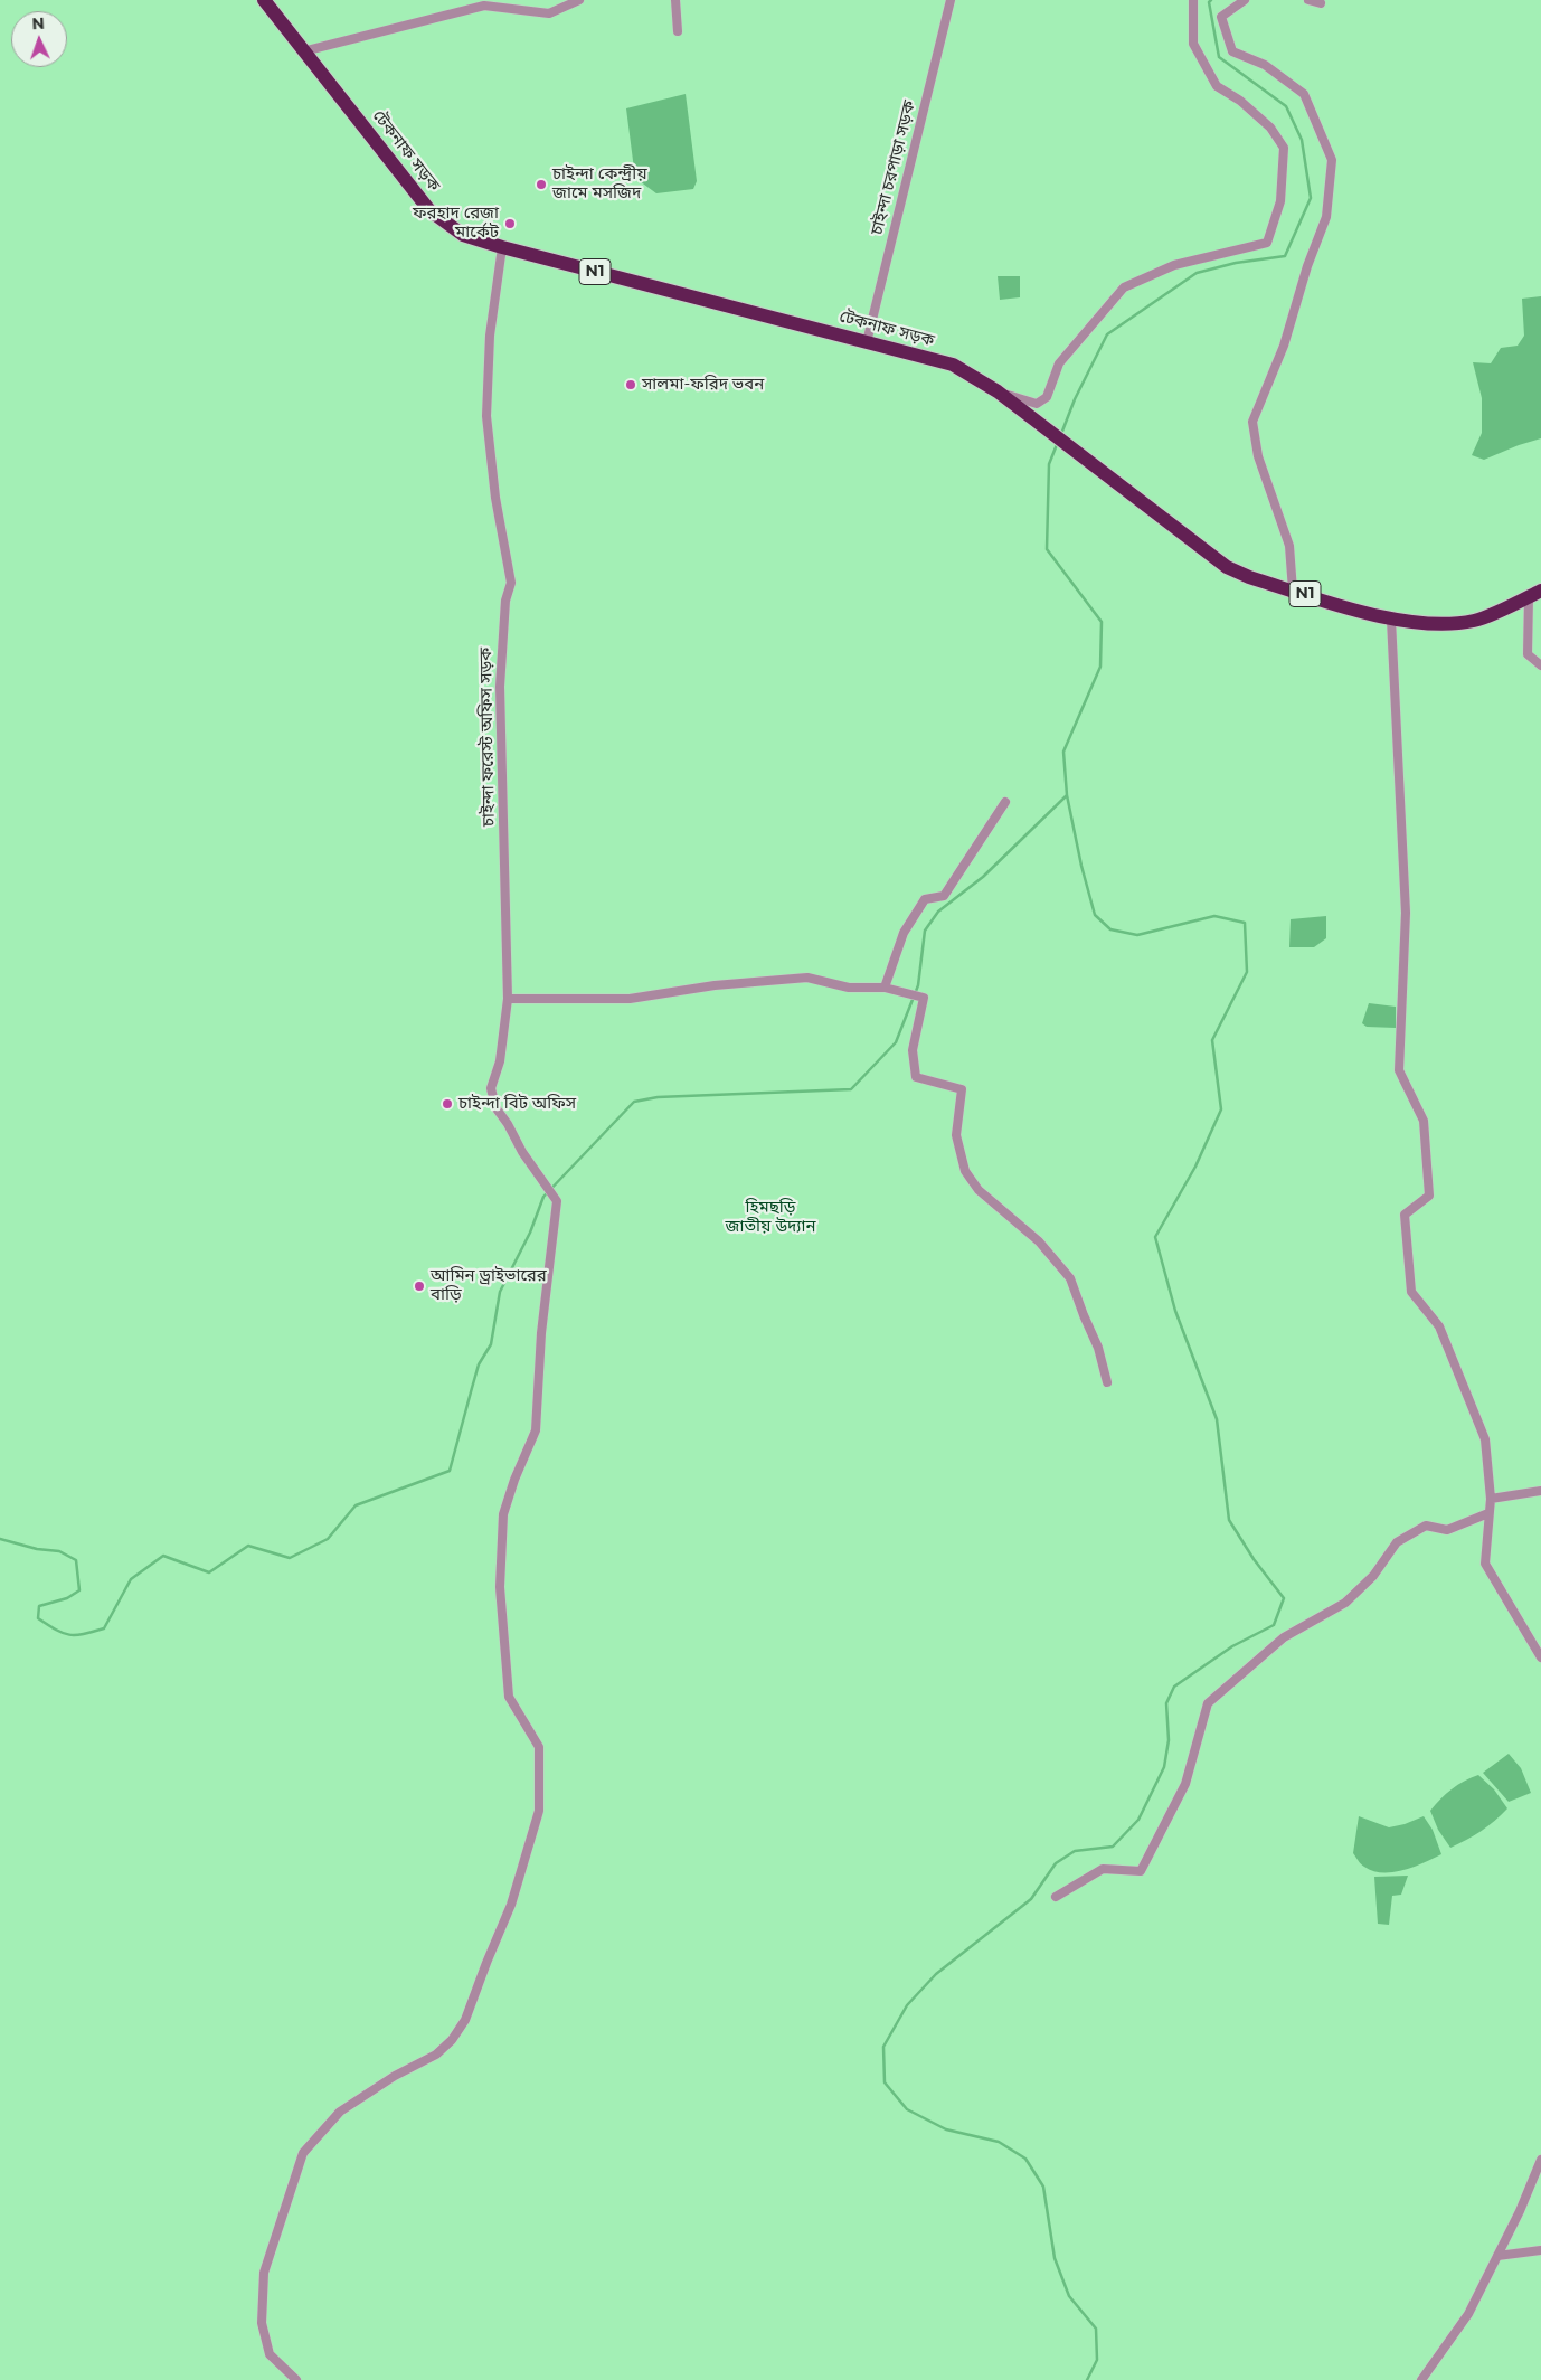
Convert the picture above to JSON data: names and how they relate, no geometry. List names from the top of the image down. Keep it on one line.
{"streets":{"highway":["টেকনাফ সড়ক","N1"],"street":["চাইন্দা চরপাড়া সড়ক","চাইন্দা ফরেস্ট অফিস সড়ক"]},"crossings":[["টেকনাফ সড়ক","চাইন্দা চরপাড়া সড়ক"],["টেকনাফ সড়ক","চাইন্দা ফরেস্ট অফিস সড়ক"]],"parks":["হিমছড়ি জাতীয় উদ্যান"],"places":["চাইন্দা কেন্দ্রীয় জামে মসজিদ","ফরহাদ রেজা মার্কেট","সালমা-ফরিদ ভবন","চাইন্দা বিট অফিস","আমিন ড্রাইভারের বাড়ি"],"north":"top"}
